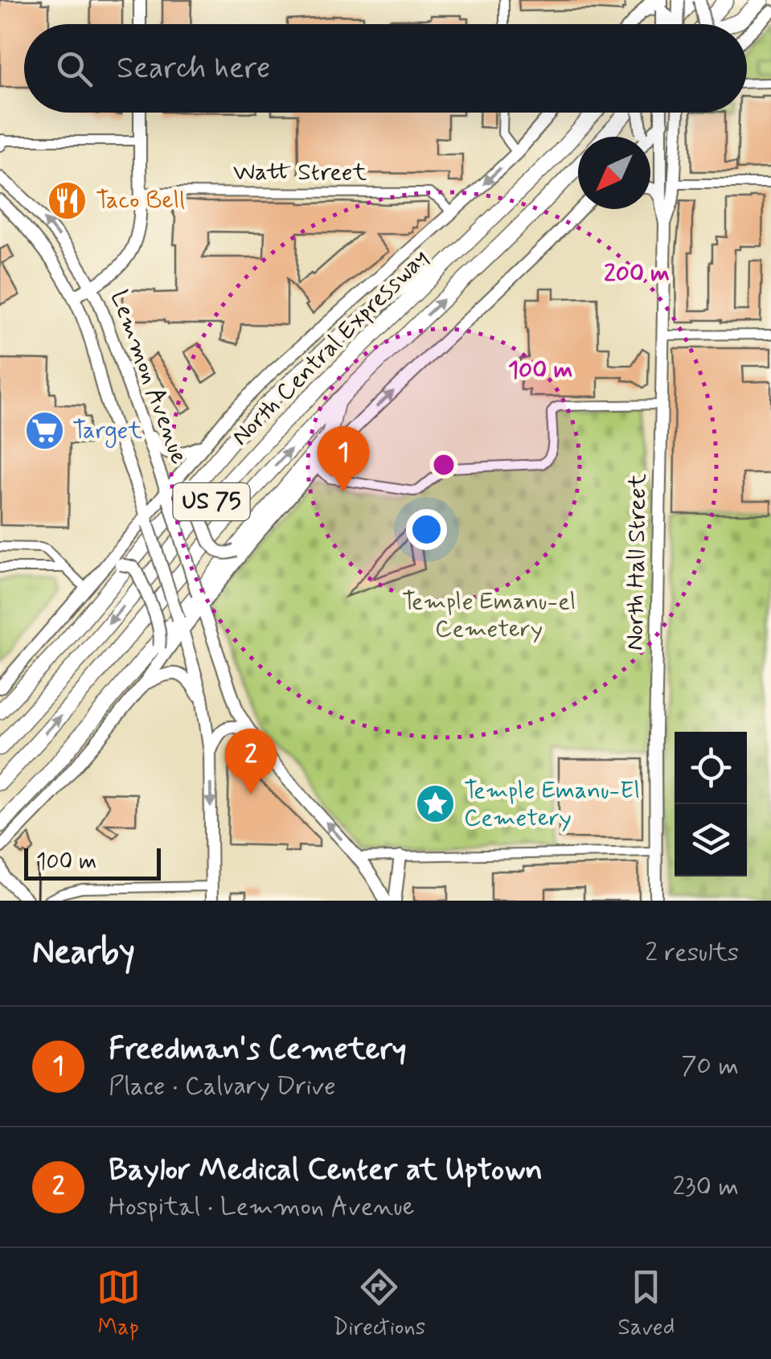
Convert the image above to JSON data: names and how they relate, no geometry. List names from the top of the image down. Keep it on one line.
{"streets":{"highway":["North Central Expressway","US 75"],"main road":["Lemmon Avenue","North Hall Street"],"street":["Watt Street"]},"crossings":[["Watt Street","North Central Expressway"],["North Central Expressway","Lemmon Avenue"]],"parks":["Temple Emanu-el Cemetery"],"places":{"restaurant":["Taco Bell"],"supermarket":["Target"],"place":["Temple Emanu-El Cemetery"]},"scale_bar":"100 m","north":"bottom left","page":{"search":"Search here","pins":["1","2"],"scale":"100 m","heading":["Nearby","2 results"],"list":[{"mark":"1","name":"Freedman's Cemetery","note":"Place · Calvary Drive","value":"70 m"},{"mark":"2","name":"Baylor Medical Center at Uptown","note":"Hospital · Lemmon Avenue","value":"230 m"}],"nav":["Map","Directions","Saved"]},"rings":["200 m","100 m"]}
